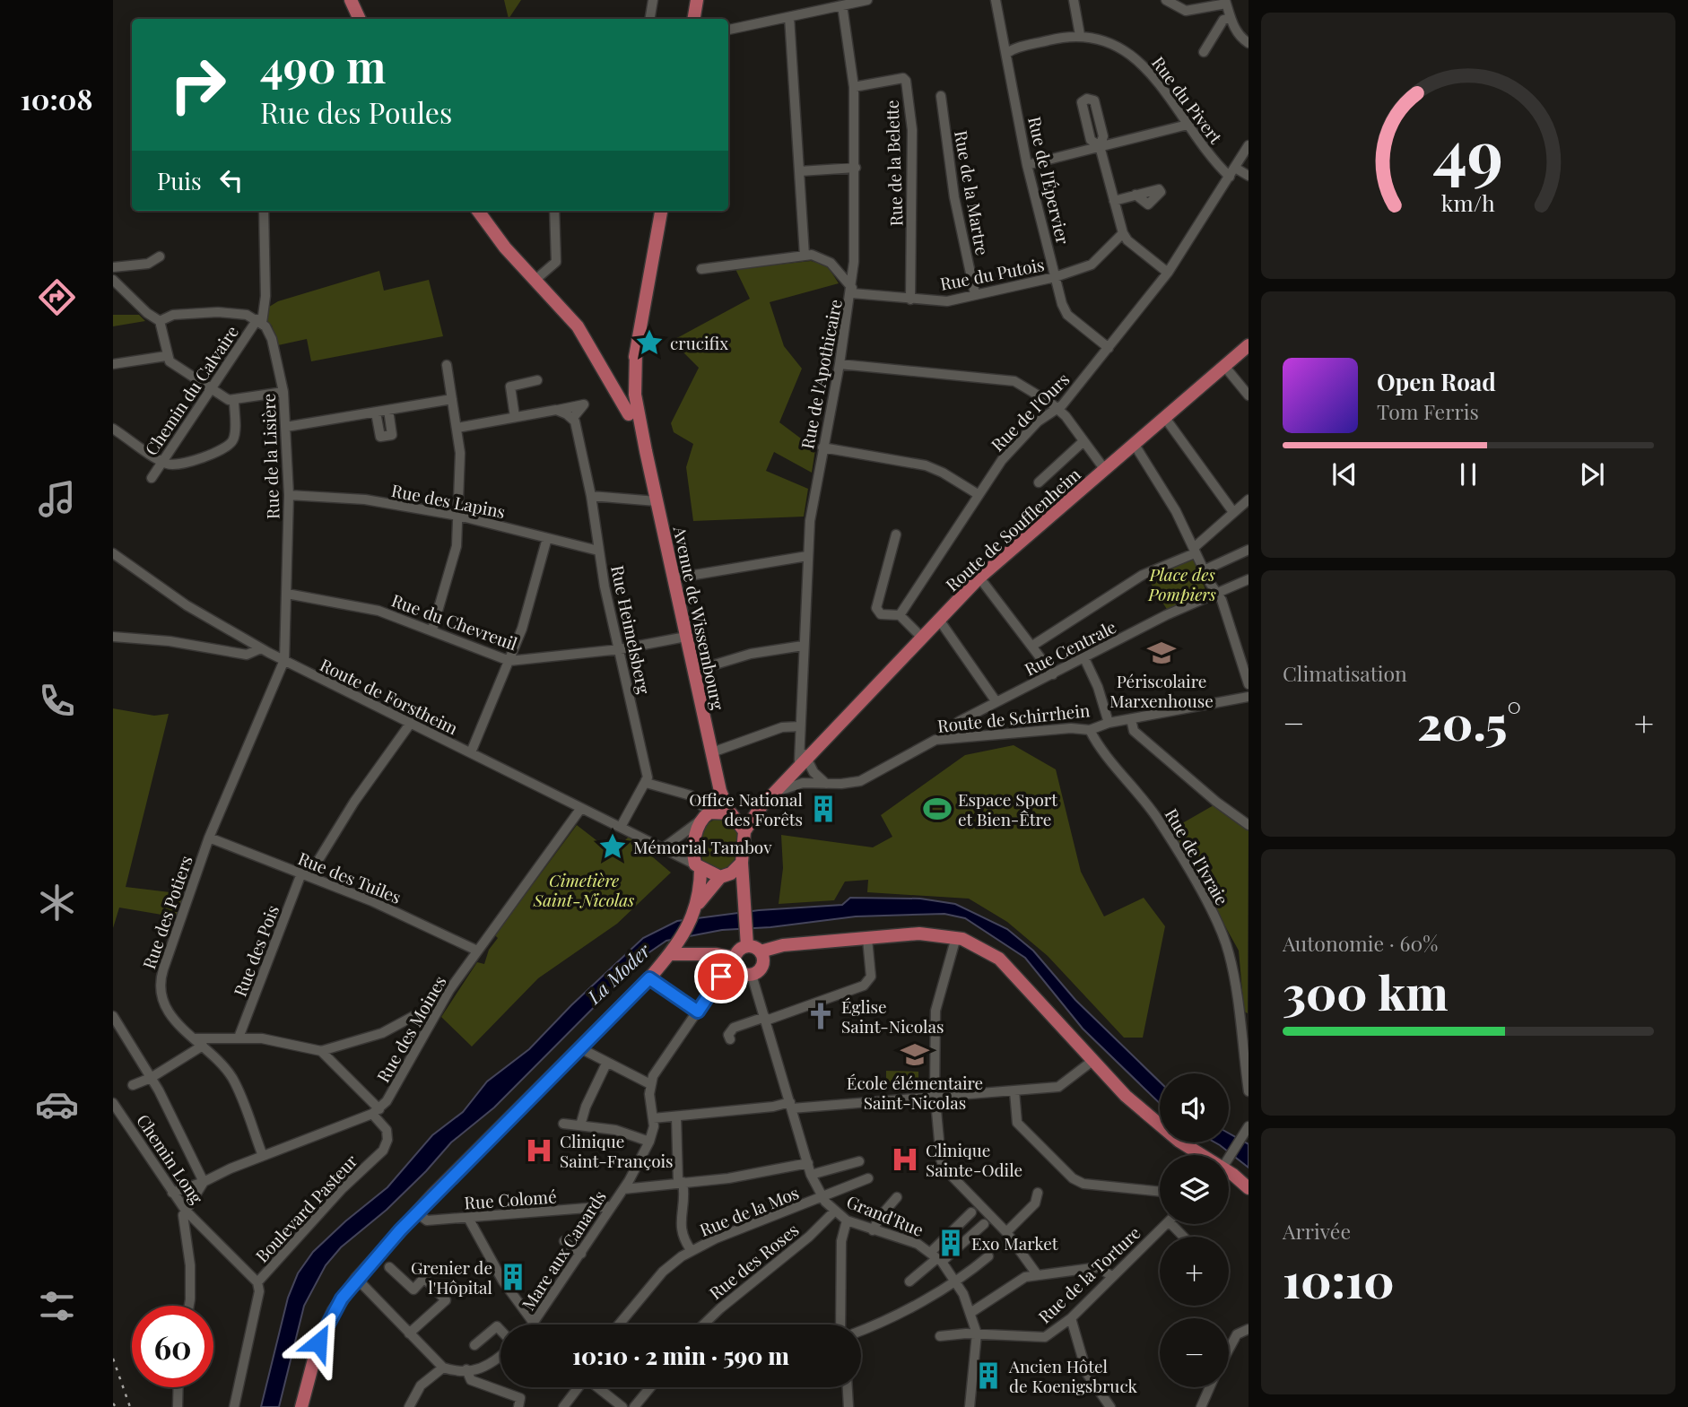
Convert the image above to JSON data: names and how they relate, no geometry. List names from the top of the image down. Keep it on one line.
{"streets":{"main road":["Route de Soufflenheim","Avenue de Wissembourg"],"street":["Rue du Pivert","Rue de la Belette","Rue de l'Épervier","Rue de la Martre","Rue du Putois","Rue de l'Apothicaire","Chemin du Calvaire","Rue de l'Ours","Rue de la Lisière","Rue des Lapins","Rue du Chevreuil","Rue Heimelsberg","Rue Centrale","Route de Forstheim","Route de Schirrhein","Rue de l'Ivraie","Rue des Tuiles","Rue des Potiers","Rue des Pois","Rue des Moines","Chemin Long","Rue Colomé","Boulevard Pasteur","Rue de la Mos","Grand'Rue","Mare aux Canards","Rue des Roses","Rue de la Torture"]},"crossings":[["Rue du Pivert","Rue de l'Épervier"],["Rue du Pivert","Rue de l'Ours"],["Rue de la Belette","Rue du Putois"],["Rue de la Belette","Rue de l'Apothicaire"],["Rue de l'Épervier","Rue du Putois"],["Rue de l'Épervier","Rue de l'Ours"],["Rue de la Martre","Rue du Putois"],["Rue du Putois","Rue de l'Apothicaire"],["Rue de l'Apothicaire","Route de Soufflenheim"],["Chemin du Calvaire","Rue de la Lisière"],["Rue de la Lisière","Rue des Lapins"],["Rue de la Lisière","Rue du Chevreuil"],["Rue de la Lisière","Route de Forstheim"],["Rue de la Lisière","Rue des Potiers"],["Rue des Lapins","Rue Heimelsberg"],["Route de Soufflenheim","Avenue de Wissembourg"],["Route de Soufflenheim","Route de Forstheim"],["Route de Soufflenheim","Route de Schirrhein"],["Avenue de Wissembourg","Rue du Chevreuil"],["Avenue de Wissembourg","Route de Forstheim"],["Rue du Chevreuil","Rue Heimelsberg"],["Rue Centrale","Route de Schirrhein"],["Route de Forstheim","Rue des Potiers"],["Route de Forstheim","Rue des Pois"],["Route de Forstheim","Rue des Moines"],["Route de Schirrhein","Rue de l'Ivraie"],["Rue des Tuiles","Rue des Potiers"],["Rue des Tuiles","Rue des Pois"],["Rue des Tuiles","Rue des Moines"],["Rue des Moines","Boulevard Pasteur"],["Chemin Long","Boulevard Pasteur"],["Rue Colomé","Mare aux Canards"],["Rue de la Mos","Grand'Rue"],["Grand'Rue","Rue des Roses"]],"water":["La Moder"],"parks":["Place des Pompiers","Cimetière Saint-Nicolas"],"places":{"place":["crucifix","Mémorial Tambov"],"school or university":["Périscolaire Marxenhouse","École élémentaire Saint-Nicolas"],"building":["Office National des Forêts","Exo Market","Grenier de l'Hôpital","Ancien Hôtel de Koenigsbruck"],"sports":["Espace Sport et Bien-Être"],"church":["Église Saint-Nicolas"],"hospital":["Clinique Saint-François","Clinique Sainte-Odile"]},"page":{"tabs":"10:08","turn":["490 m","Rue des Poules"],"then":"Puis","song":["Open Road","Tom Ferris"],"tile":["Climatisation",["Autonomie · 60%","300 km"],["Arrivée","10:10"]],"heat":["−","20.5°","+"],"map_buttons":["+","−"],"limit":"60","trip":"10:10 · 2 min · 590 m","gauge":["49","km/h"]}}
